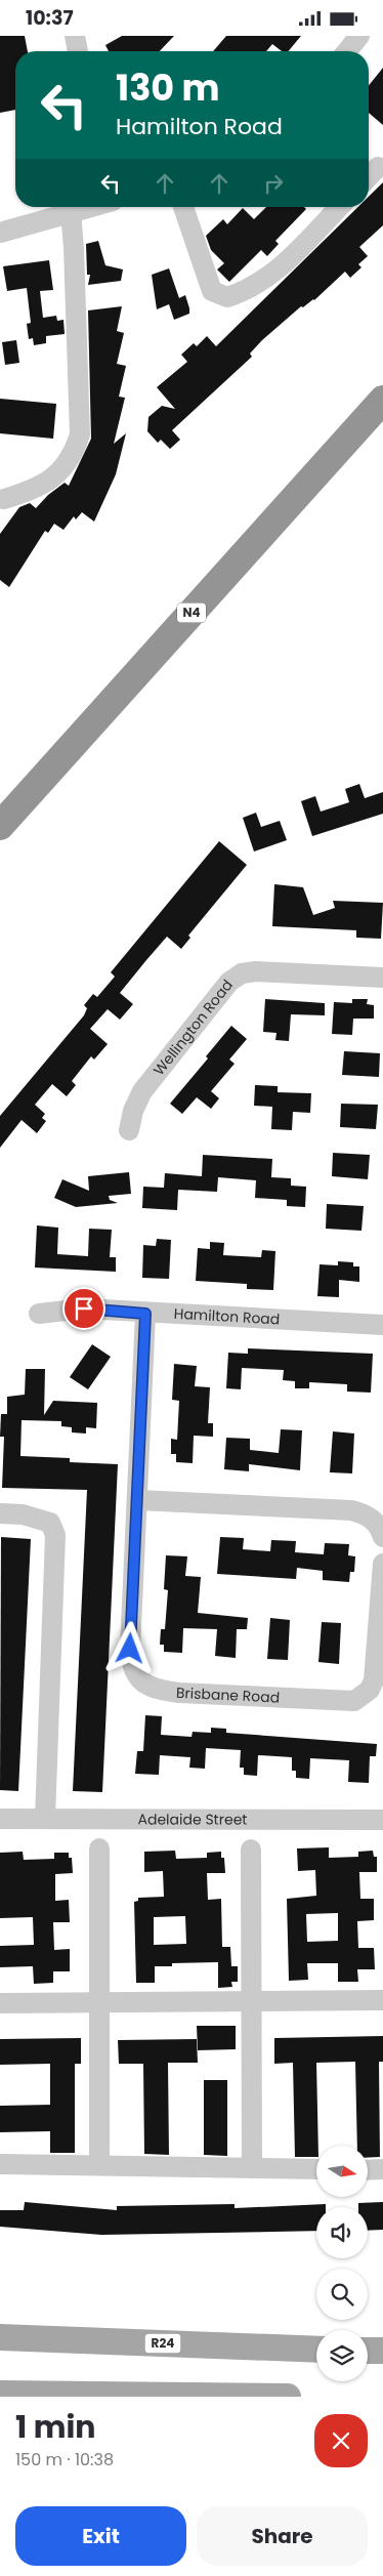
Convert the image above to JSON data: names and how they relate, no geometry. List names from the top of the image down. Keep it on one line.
{"streets":{"highway":["N4"],"main road":["R24"],"street":["Wellington Road","Hamilton Road","Brisbane Road","Adelaide Street"]},"crossings":[["Hamilton Road","Brisbane Road"]],"north":"right","page":{"status":"10:37","turn":["130 m","Hamilton Road"],"heading":["1 min","150 m · 10:38"],"buttons":["Exit","Share"]}}
